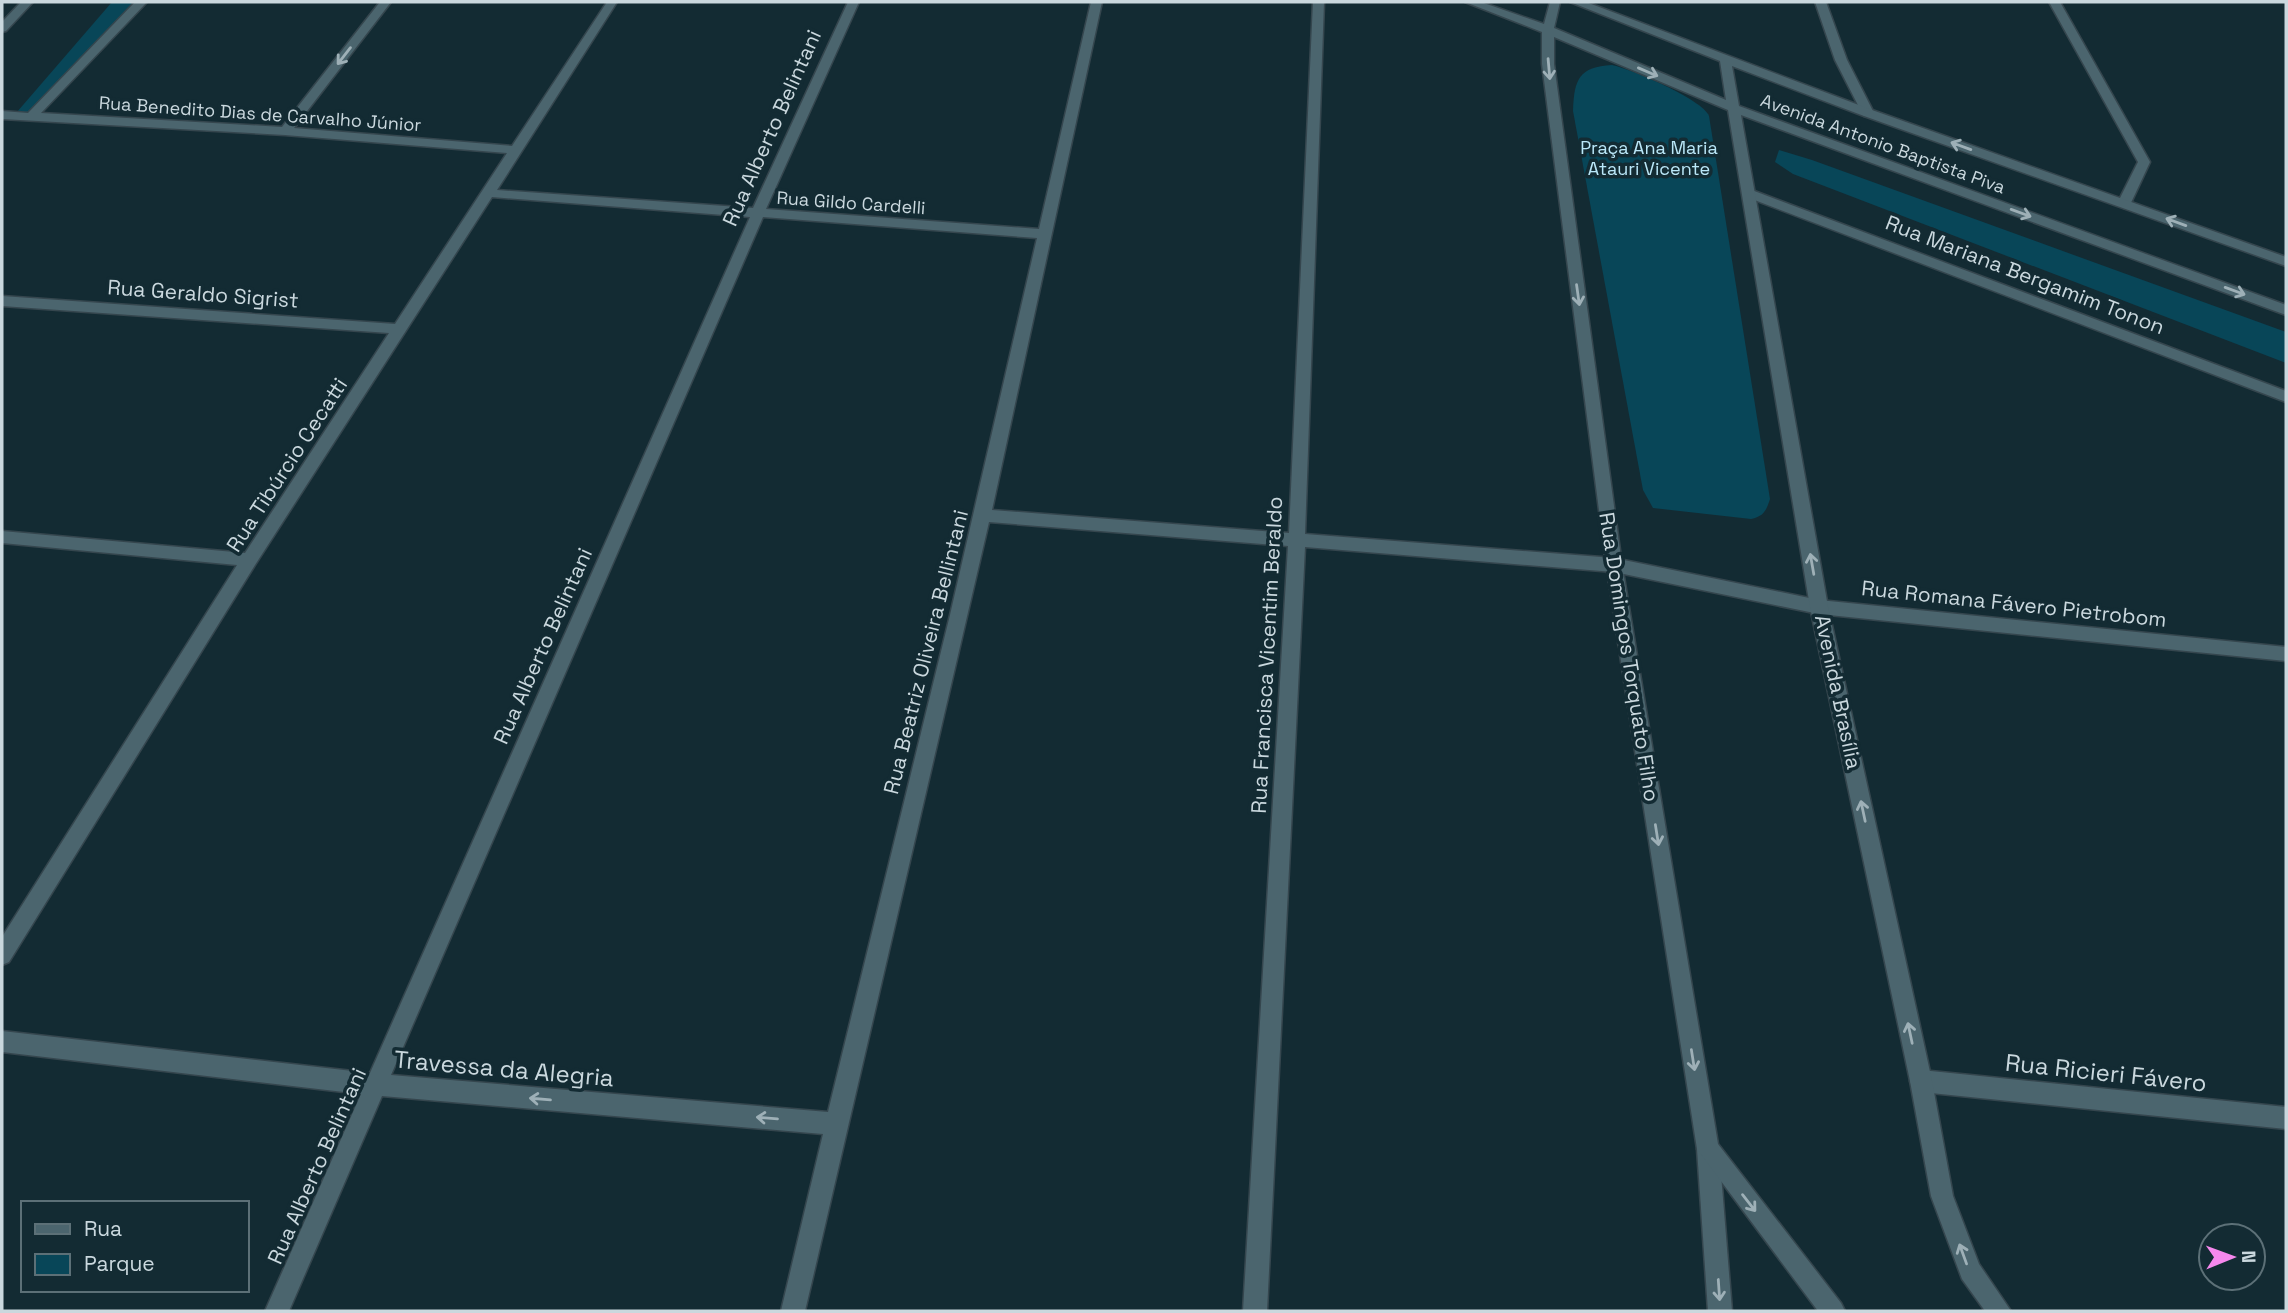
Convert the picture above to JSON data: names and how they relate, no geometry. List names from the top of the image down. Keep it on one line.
{"streets":{"street":["Rua Benedito Dias de Carvalho Júnior","Rua Alberto Belintani","Avenida Antonio Baptista Piva","Rua Gildo Cardelli","Rua Mariana Bergamim Tonon","Rua Geraldo Sigrist","Rua Tibúrcio Cecatti","Rua Romana Fávero Pietrobom","Rua Beatriz Oliveira Bellintani","Rua Francisca Vicentim Beraldo","Rua Domingos Torquato Filho","Avenida Brasília","Travessa da Alegria","Rua Ricieri Fávero"]},"crossings":[["Rua Benedito Dias de Carvalho Júnior","Rua Tibúrcio Cecatti"],["Rua Alberto Belintani","Rua Gildo Cardelli"],["Rua Alberto Belintani","Travessa da Alegria"],["Avenida Antonio Baptista Piva","Rua Domingos Torquato Filho"],["Avenida Antonio Baptista Piva","Avenida Brasília"],["Rua Gildo Cardelli","Rua Tibúrcio Cecatti"],["Rua Gildo Cardelli","Rua Beatriz Oliveira Bellintani"],["Rua Mariana Bergamim Tonon","Avenida Brasília"],["Rua Geraldo Sigrist","Rua Tibúrcio Cecatti"],["Rua Romana Fávero Pietrobom","Rua Beatriz Oliveira Bellintani"],["Rua Romana Fávero Pietrobom","Rua Francisca Vicentim Beraldo"],["Rua Romana Fávero Pietrobom","Rua Domingos Torquato Filho"],["Rua Romana Fávero Pietrobom","Avenida Brasília"],["Rua Beatriz Oliveira Bellintani","Travessa da Alegria"],["Avenida Brasília","Rua Ricieri Fávero"]],"one_way":["Rua Domingos Torquato Filho","Avenida Brasília","Travessa da Alegria"],"parks":["Praça Ana Maria Atauri Vicente"],"legend":["Rua","Parque"],"north":"right"}
